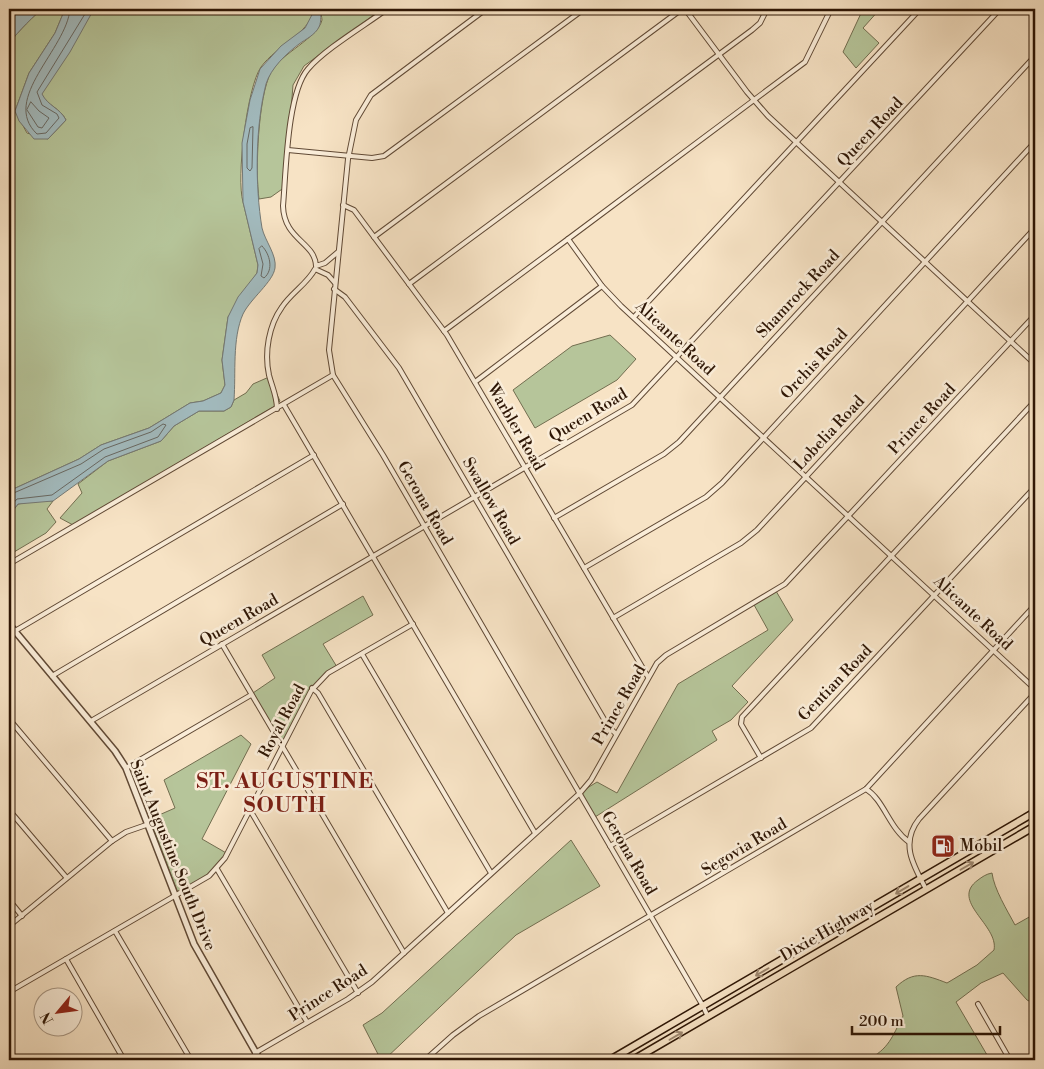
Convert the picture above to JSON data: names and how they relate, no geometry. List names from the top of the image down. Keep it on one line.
{"streets":{"main road":["Dixie Highway"],"street":["Queen Road","Shamrock Road","Alicante Road","Orchis Road","Prince Road","Warbler Road","Lobelia Road","Swallow Road","Gerona Road","Gentian Road","Royal Road","Segovia Road","Saint Augustine South Drive"]},"crossings":[["Queen Road","Alicante Road"],["Queen Road","Warbler Road"],["Queen Road","Swallow Road"],["Queen Road","Gerona Road"],["Queen Road","Saint Augustine South Drive"],["Shamrock Road","Alicante Road"],["Shamrock Road","Warbler Road"],["Alicante Road","Orchis Road"],["Alicante Road","Prince Road"],["Alicante Road","Lobelia Road"],["Alicante Road","Gentian Road"],["Alicante Road","Segovia Road"],["Orchis Road","Warbler Road"],["Prince Road","Warbler Road"],["Prince Road","Swallow Road"],["Prince Road","Gerona Road"],["Prince Road","Saint Augustine South Drive"],["Warbler Road","Lobelia Road"],["Warbler Road","Gerona Road"],["Swallow Road","Gerona Road"],["Gerona Road","Gentian Road"],["Gerona Road","Segovia Road"],["Gerona Road","Dixie Highway"],["Royal Road","Saint Augustine South Drive"]],"districts":["ST. AUGUSTINE SOUTH"],"places":{"fuel station":["Mobil"]},"scale_bar":"200 m","north":"bottom left"}
